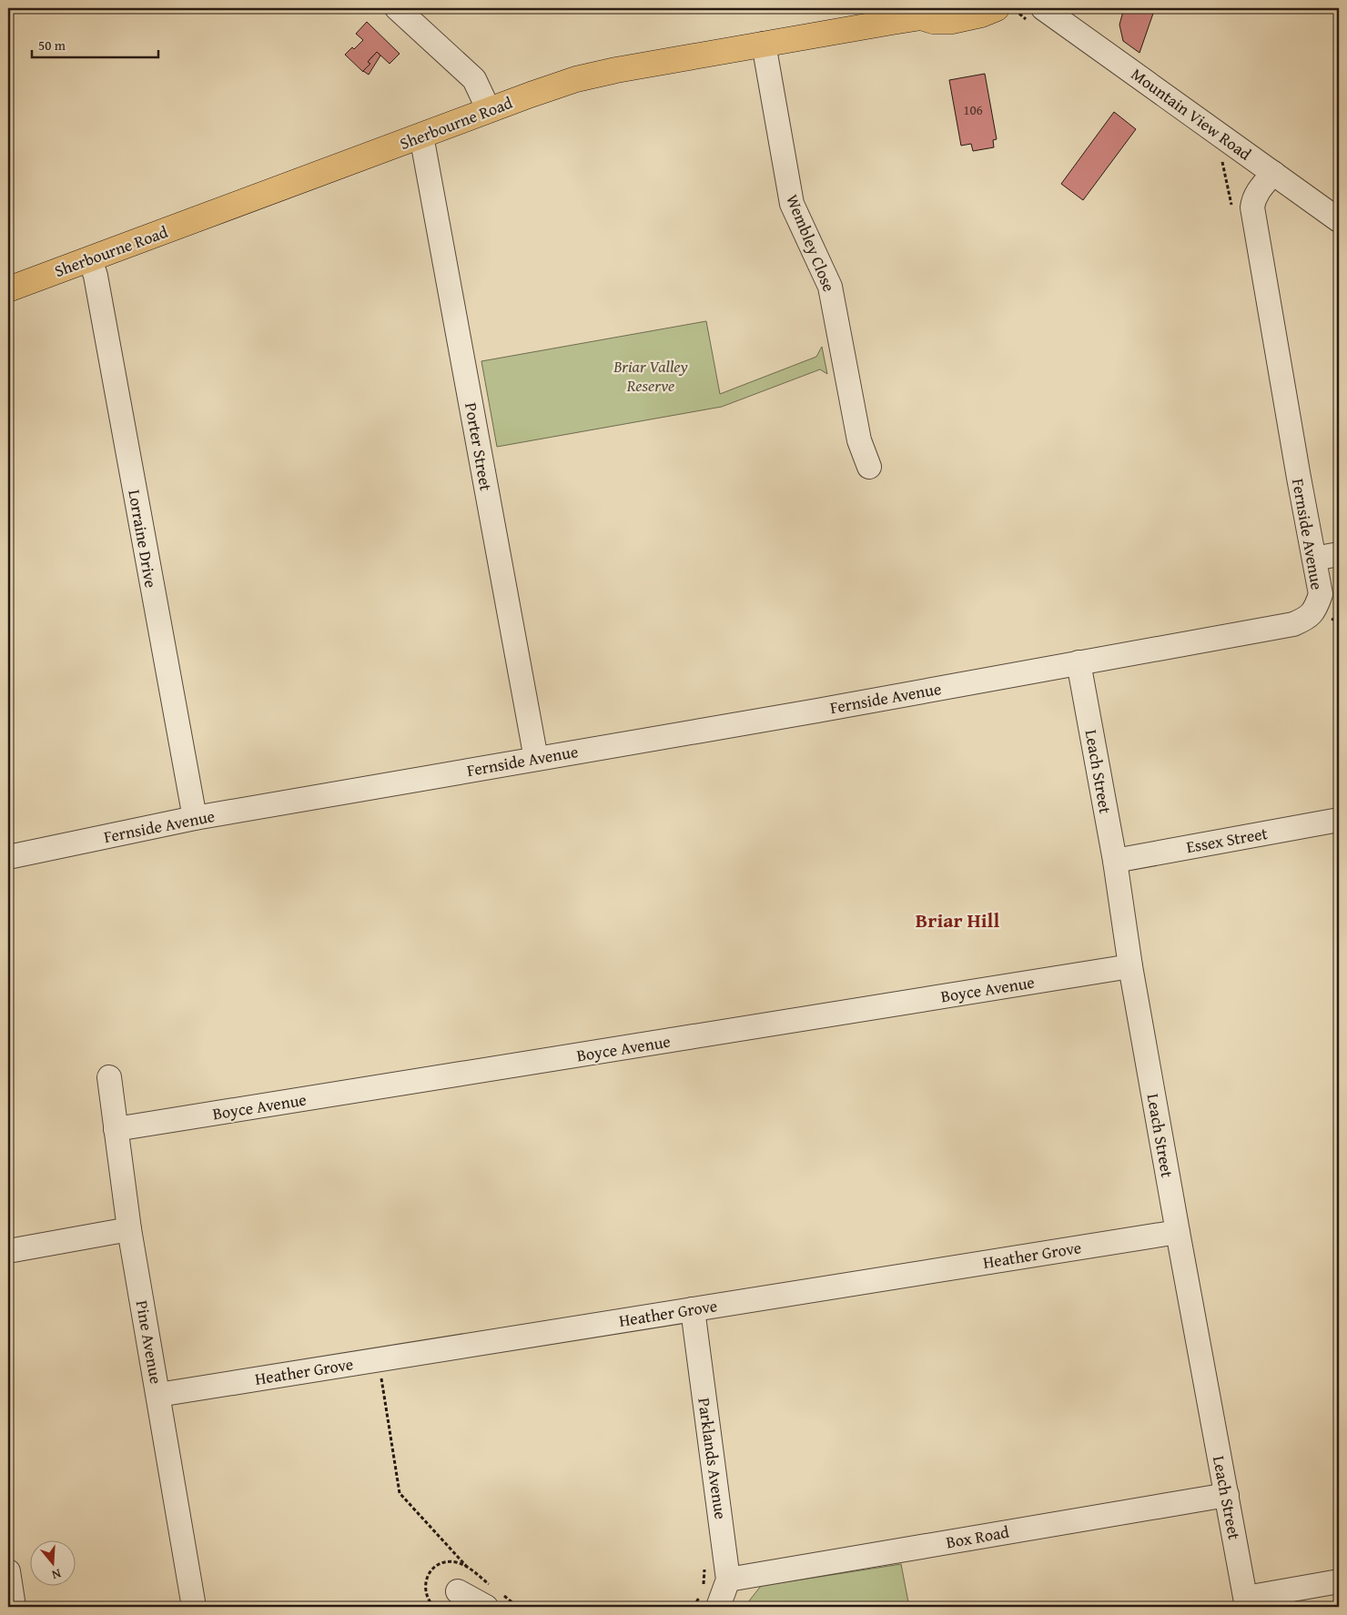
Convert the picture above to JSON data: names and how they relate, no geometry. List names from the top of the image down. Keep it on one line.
{"streets":{"main road":["Sherbourne Road"],"street":["Mountain View Road","Wembley Close","Porter Street","Fernside Avenue","Lorraine Drive","Leach Street","Essex Street","Boyce Avenue","Heather Grove","Pine Avenue","Parklands Avenue","Box Road"]},"crossings":[["Mountain View Road","Fernside Avenue"],["Sherbourne Road","Wembley Close"],["Sherbourne Road","Porter Street"],["Sherbourne Road","Lorraine Drive"],["Porter Street","Fernside Avenue"],["Fernside Avenue","Lorraine Drive"],["Fernside Avenue","Leach Street"],["Leach Street","Essex Street"],["Leach Street","Boyce Avenue"],["Leach Street","Heather Grove"],["Leach Street","Box Road"],["Boyce Avenue","Pine Avenue"],["Heather Grove","Pine Avenue"],["Heather Grove","Parklands Avenue"],["Parklands Avenue","Box Road"]],"districts":["Briar Hill"],"parks":["Briar Valley Reserve"],"house_numbers":["106"],"scale_bar":"50 m","north":"bottom"}
